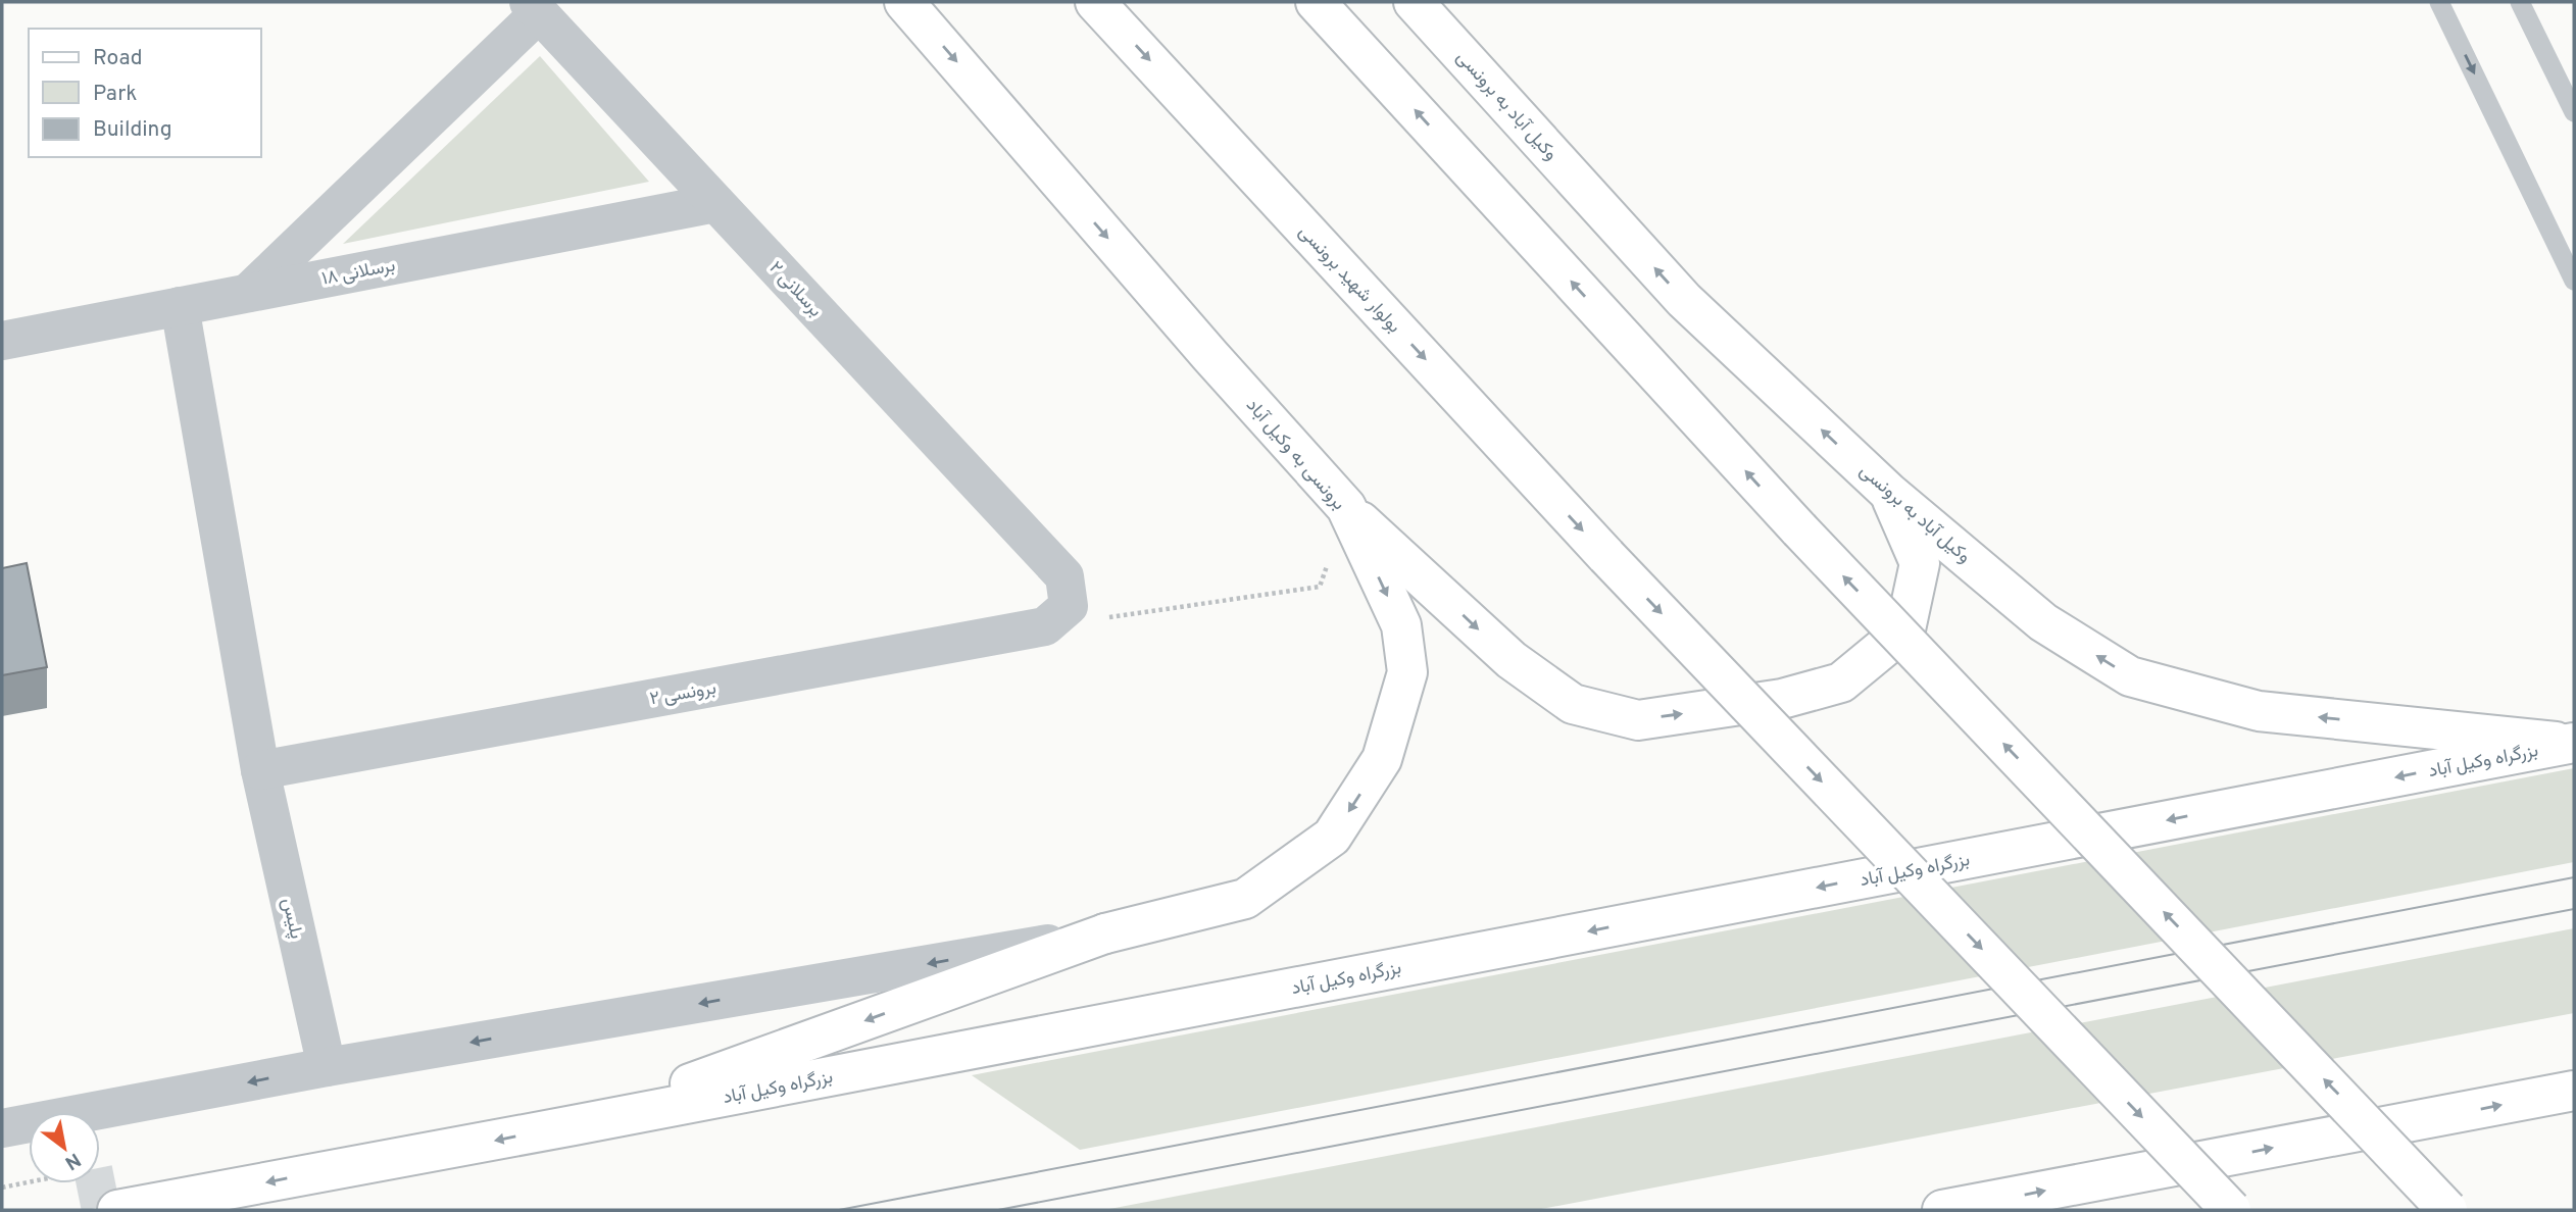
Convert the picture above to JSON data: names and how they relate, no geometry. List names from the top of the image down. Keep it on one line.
{"streets":{"main road":["وکیل آباد به برونسی","بولوار شهید برونسی","برونسی به وکیل آباد","بزرگراه وکیل آباد"],"street":["برسلانی ۱۸","برسلانی ۲","برونسی ۲","پلیس"]},"crossings":[["وکیل آباد به برونسی","بزرگراه وکیل آباد"],["برسلانی ۱۸","برسلانی ۲"],["برسلانی ۱۸","پلیس"],["برسلانی ۲","برونسی ۲"],["برونسی به وکیل آباد","بزرگراه وکیل آباد"],["برونسی ۲","پلیس"]],"one_way":["بزرگراه وکیل آباد"],"legend":["Road","Park","Building"],"north":"bottom right"}
